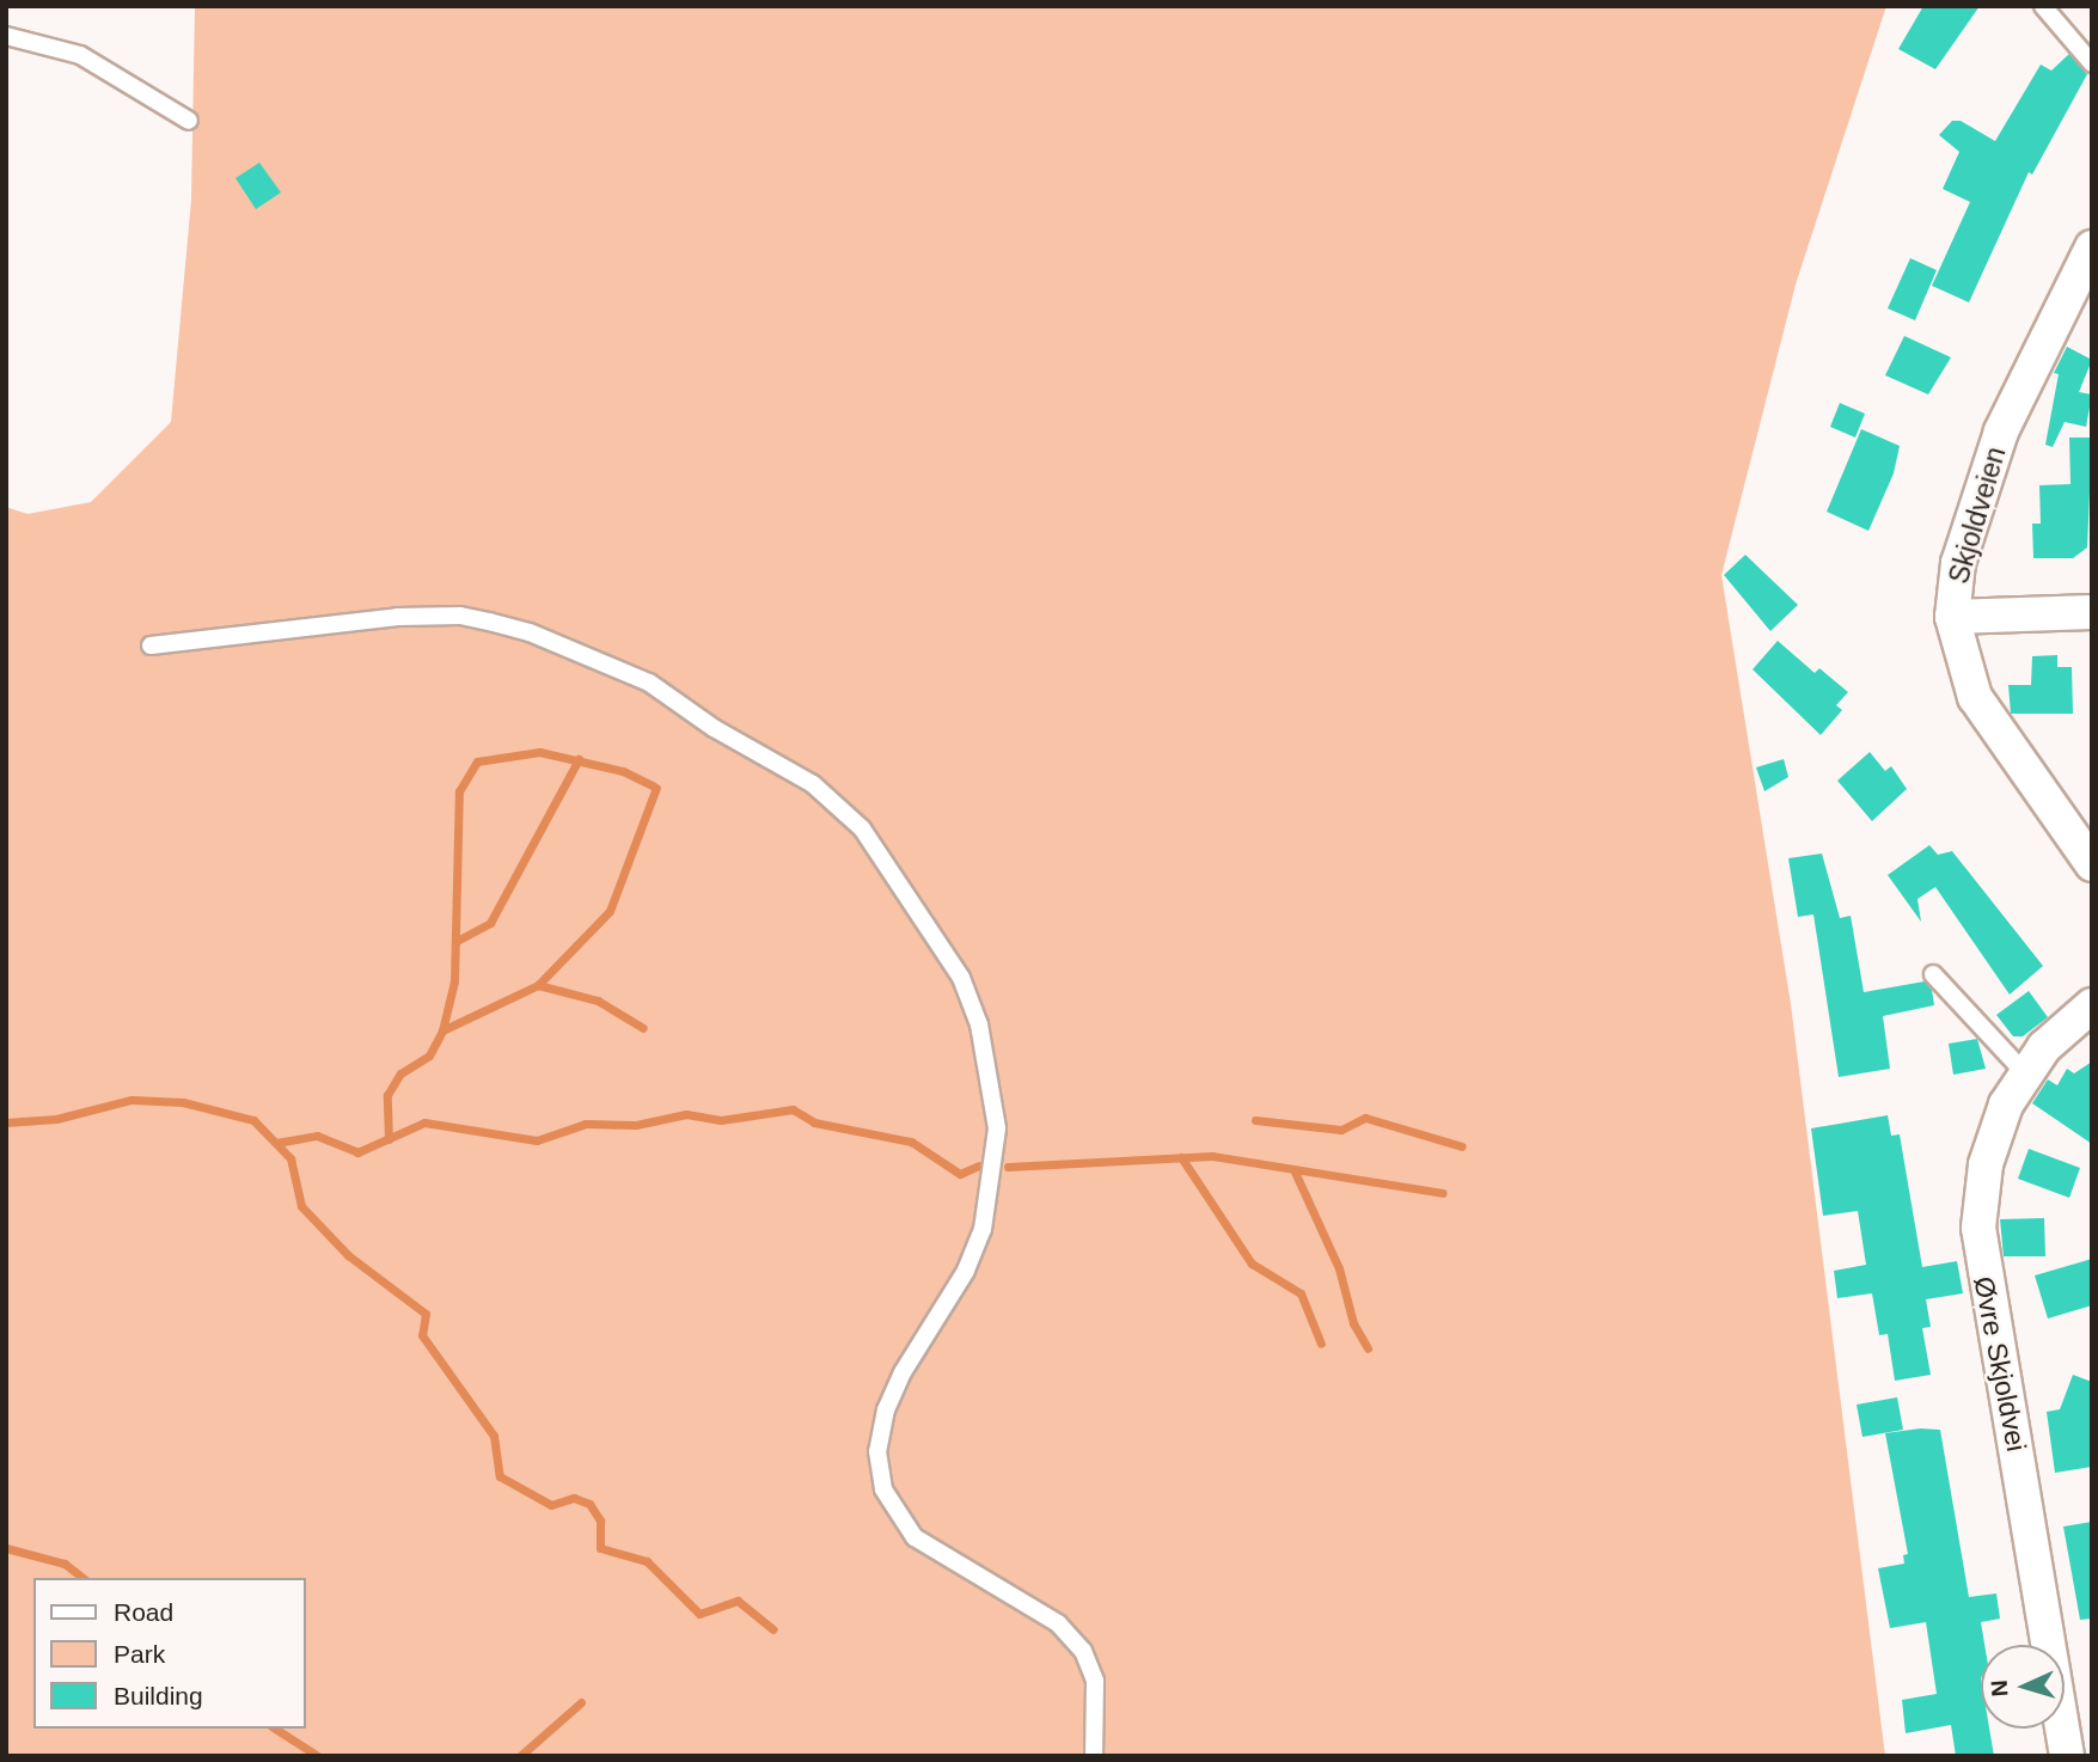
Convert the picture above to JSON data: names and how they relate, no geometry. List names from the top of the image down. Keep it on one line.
{"streets":{"street":["Skjoldveien","Øvre Skjoldvei"]},"legend":["Road","Park","Building"],"north":"left"}
